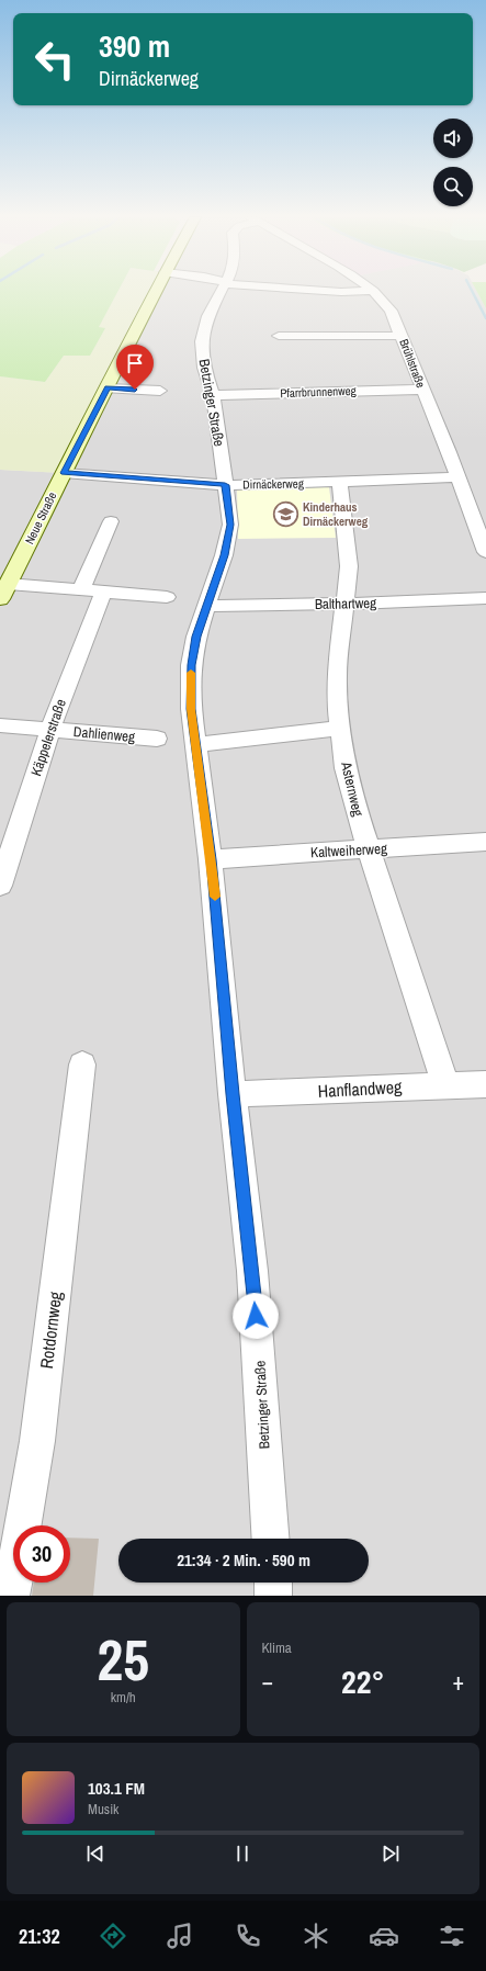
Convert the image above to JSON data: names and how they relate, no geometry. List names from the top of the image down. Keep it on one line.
{"streets":{"main road":["Neue Straße"],"street":["Brühlstraße","Pfarrbrunnenweg","Betzinger Straße","Dirnäckerweg","Balthartweg","Dahlienweg","Käppelerstraße","Asternweg","Kaltweiherweg","Hanflandweg","Rotdornweg"]},"crossings":[["Brühlstraße","Pfarrbrunnenweg"],["Brühlstraße","Dirnäckerweg"],["Pfarrbrunnenweg","Betzinger Straße"],["Betzinger Straße","Dirnäckerweg"],["Betzinger Straße","Balthartweg"],["Betzinger Straße","Kaltweiherweg"],["Betzinger Straße","Hanflandweg"],["Dirnäckerweg","Neue Straße"],["Dirnäckerweg","Asternweg"],["Balthartweg","Asternweg"],["Dahlienweg","Käppelerstraße"],["Asternweg","Kaltweiherweg"],["Asternweg","Hanflandweg"]],"places":{"school or university":["Kinderhaus Dirnäckerweg"]},"page":{"turn":["390 m","Dirnäckerweg"],"limit":"30","trip":"21:34 · 2 Min. · 590 m","tile":[["25","km/h"],"Klima"],"heat":["−","22°","+"],"song":["103.1 FM","Musik"],"tabs":"21:32"}}
